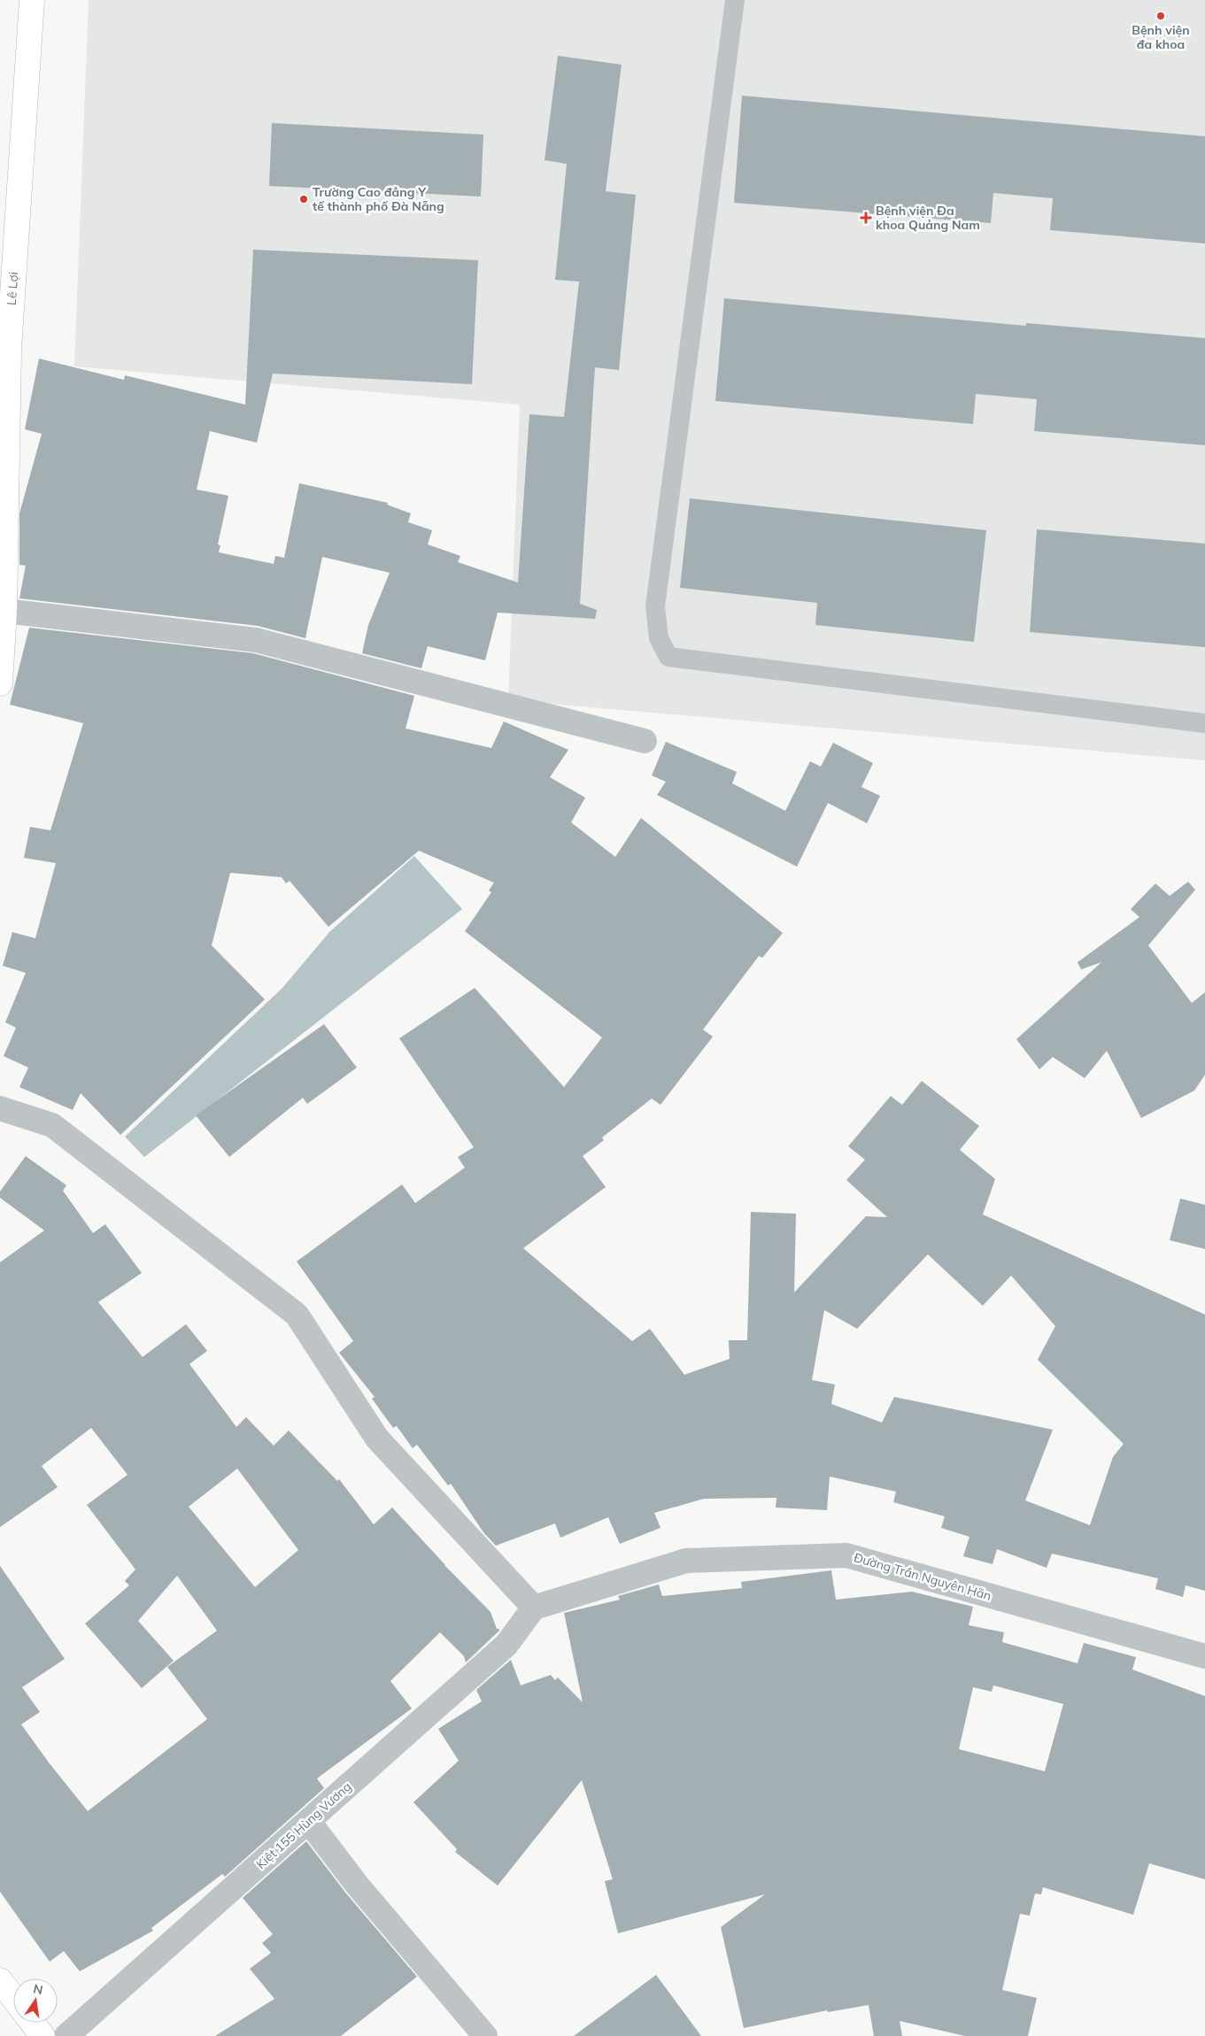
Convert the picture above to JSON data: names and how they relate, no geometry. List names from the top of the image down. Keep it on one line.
{"streets":{"street":["Lê Lợi","Đường Trần Nguyên Hãn","Kiệt 155 Hùng Vương"]},"crossings":[["Đường Trần Nguyên Hãn","Kiệt 155 Hùng Vương"]],"places":{"other":["Bệnh viện đa khoa","Trường Cao đẳng Y tế thành phố Đà Nẵng"],"health":["Bệnh viện Đa khoa Quảng Nam"]},"north":"top"}
